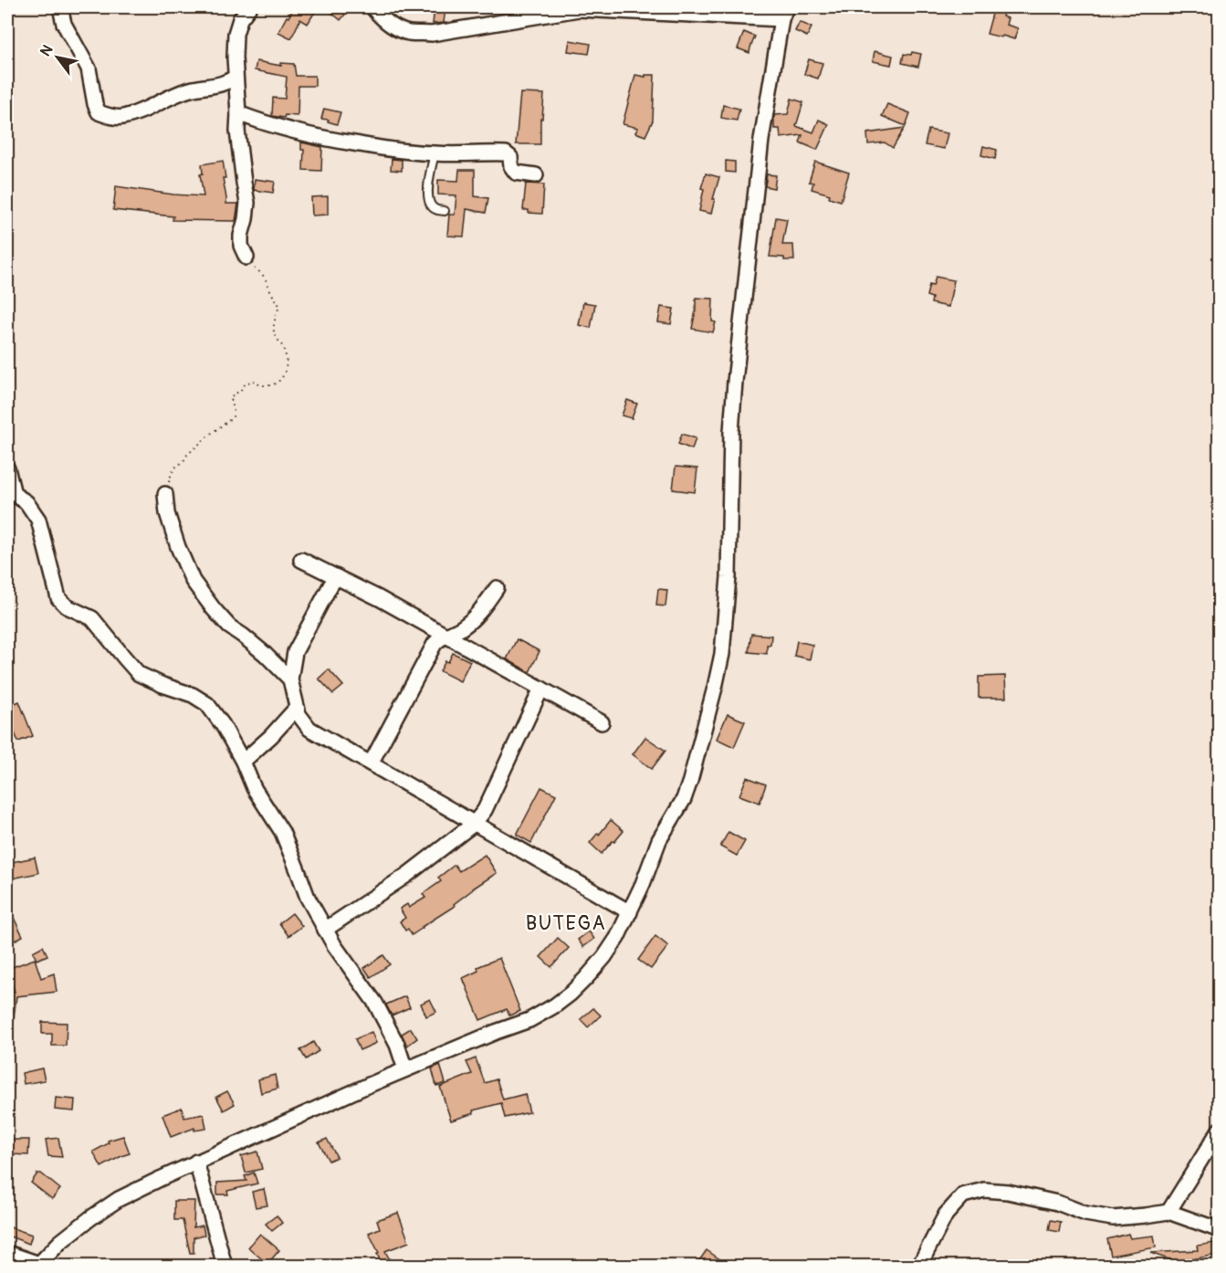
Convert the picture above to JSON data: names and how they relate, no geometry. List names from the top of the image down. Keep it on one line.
{"districts":["BUTEGA"],"north":"top left"}
